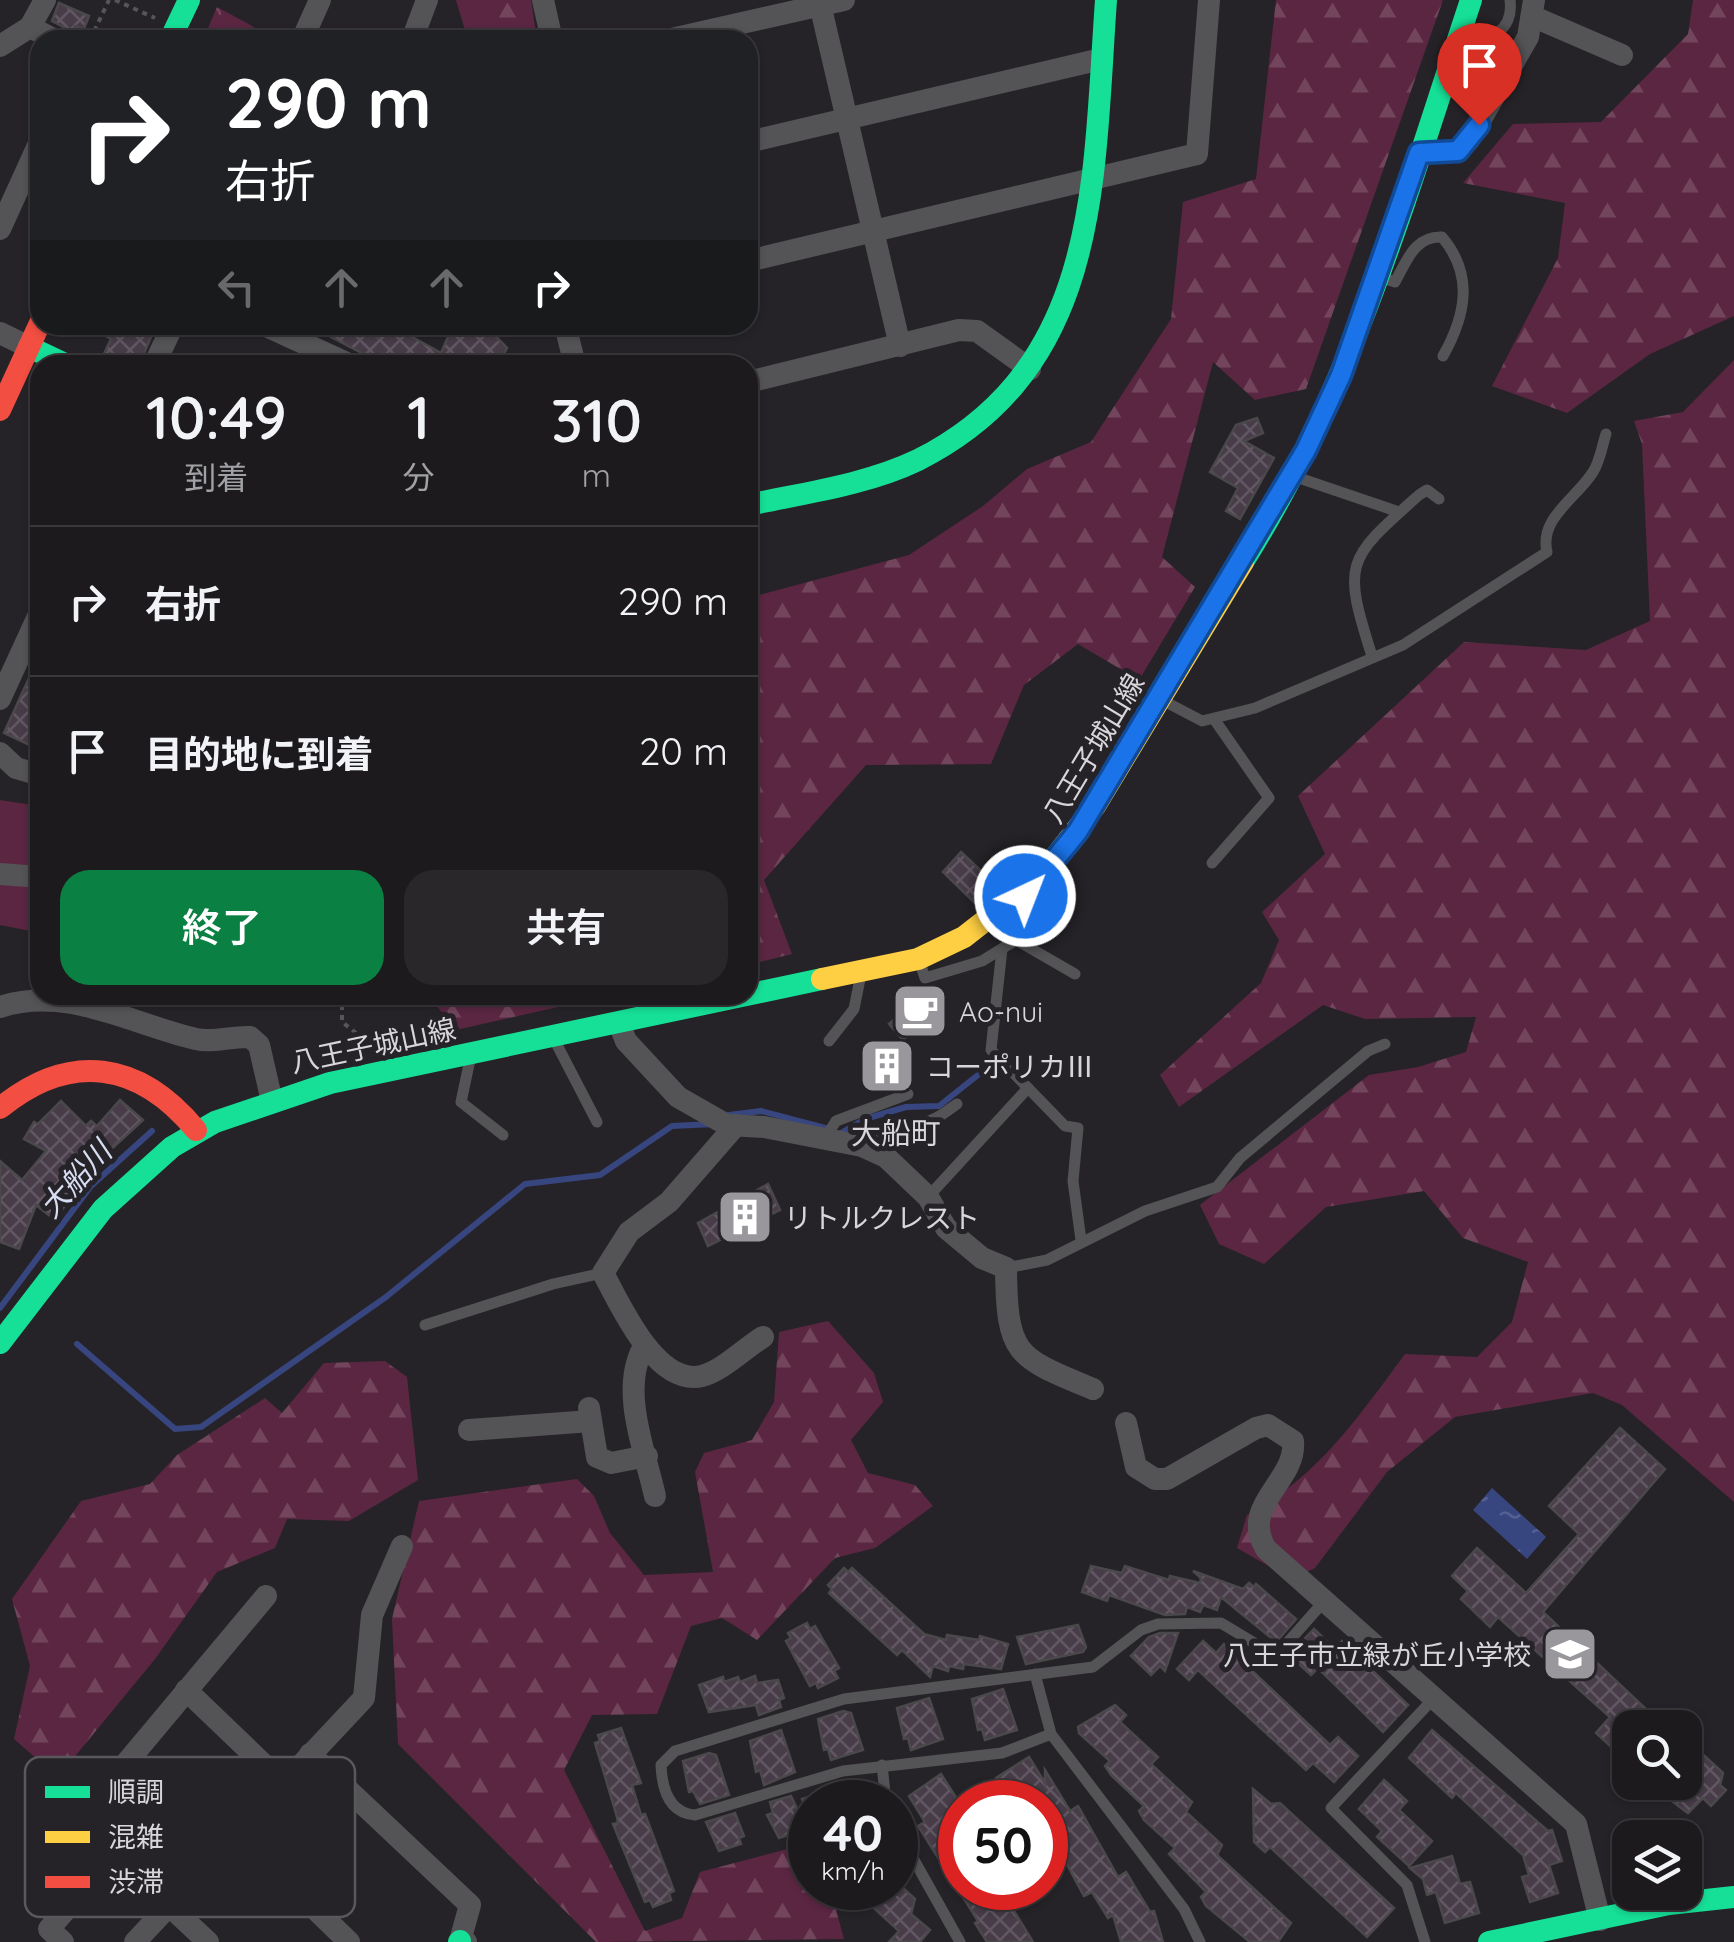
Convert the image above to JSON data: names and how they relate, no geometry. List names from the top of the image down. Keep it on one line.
{"streets":{"main road":["八王子城山線"]},"districts":["大船町"],"water":["大船川"],"places":{"cafe":["Ao-nui"],"building":["コーポリカⅢ","リトルクレスト"],"school or university":["八王子市立緑が丘小学校"]},"legend":["順調","混雑","渋滞"],"page":{"turn":["290 m","右折"],"eta":["10:49","到着","1","分","310","m"],"list":[{"name":"右折","value":"290 m"},{"name":"目的地に到着","value":"20 m"}],"buttons":["終了","共有"],"speed":"40 km/h","limit":"50"}}
